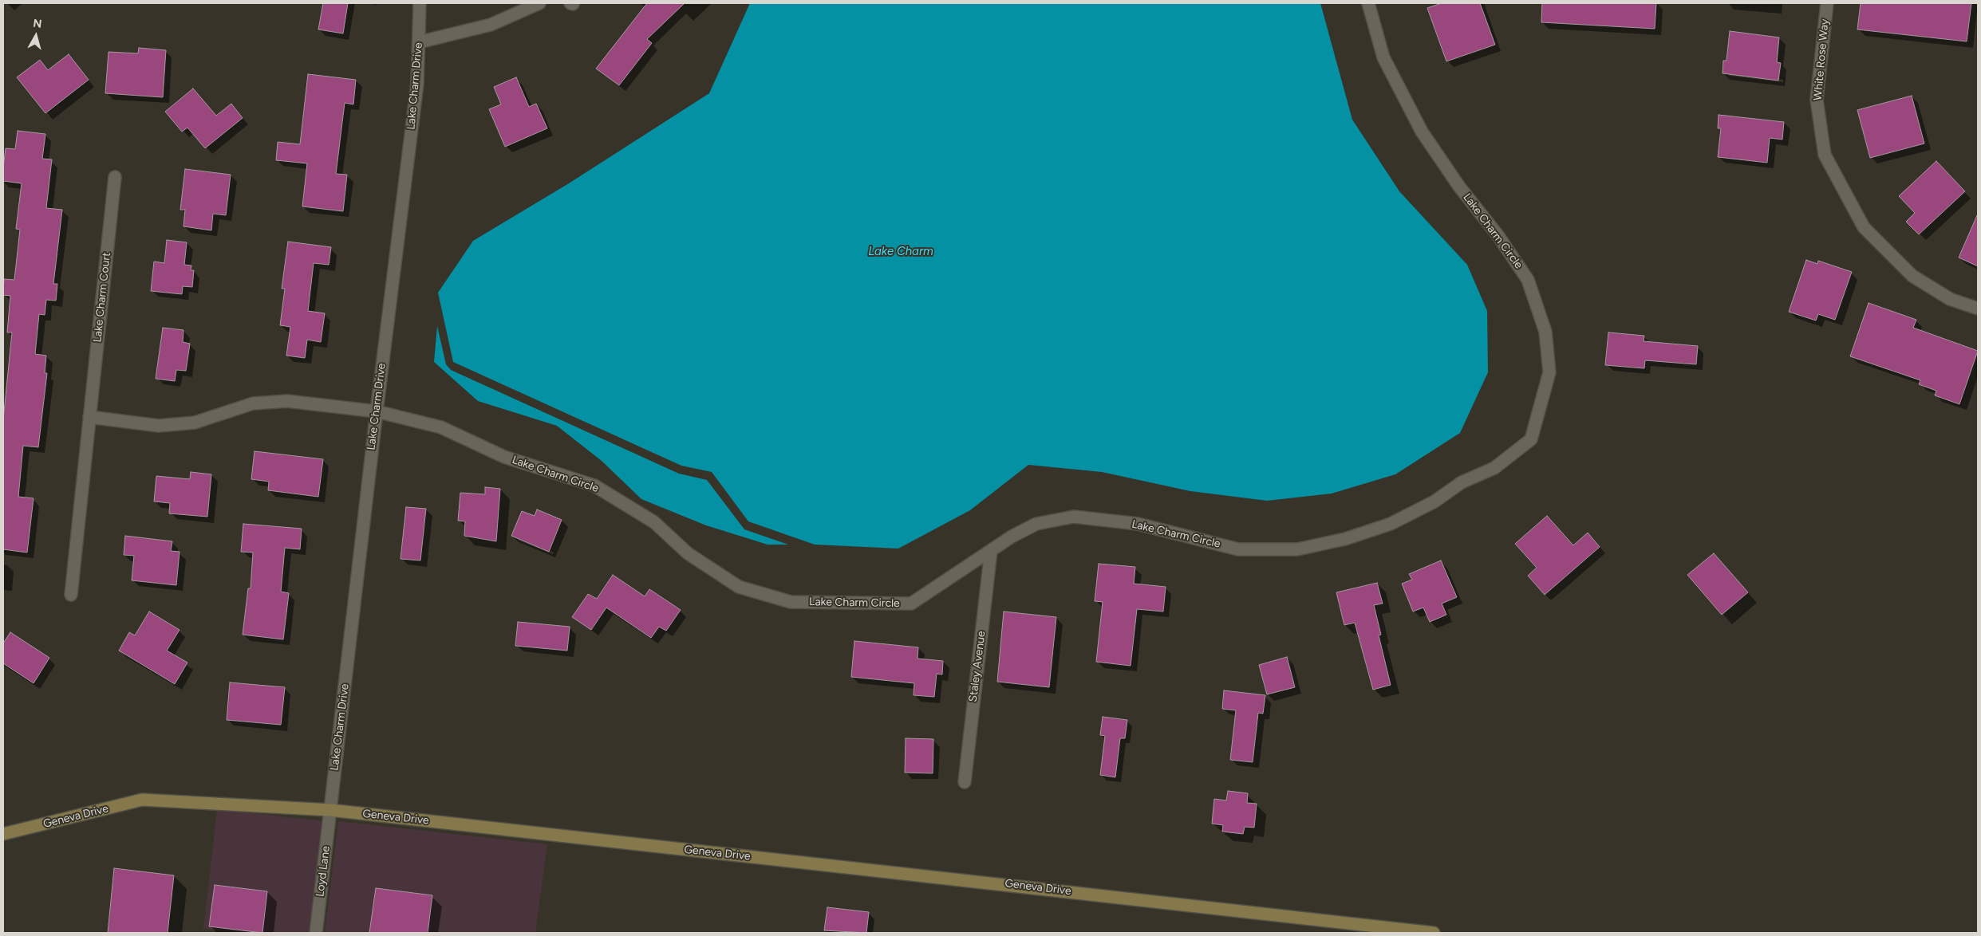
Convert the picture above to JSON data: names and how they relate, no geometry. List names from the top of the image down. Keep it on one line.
{"streets":{"main road":["Geneva Drive"],"street":["White Rose Way","Lake Charm Drive","Lake Charm Circle","Lake Charm Court","Staley Avenue","Loyd Lane"]},"crossings":[["Lake Charm Drive","Lake Charm Circle"],["Lake Charm Drive","Geneva Drive"],["Lake Charm Drive","Loyd Lane"],["Lake Charm Circle","Staley Avenue"],["Geneva Drive","Loyd Lane"]],"water":["Lake Charm"],"north":"top"}
